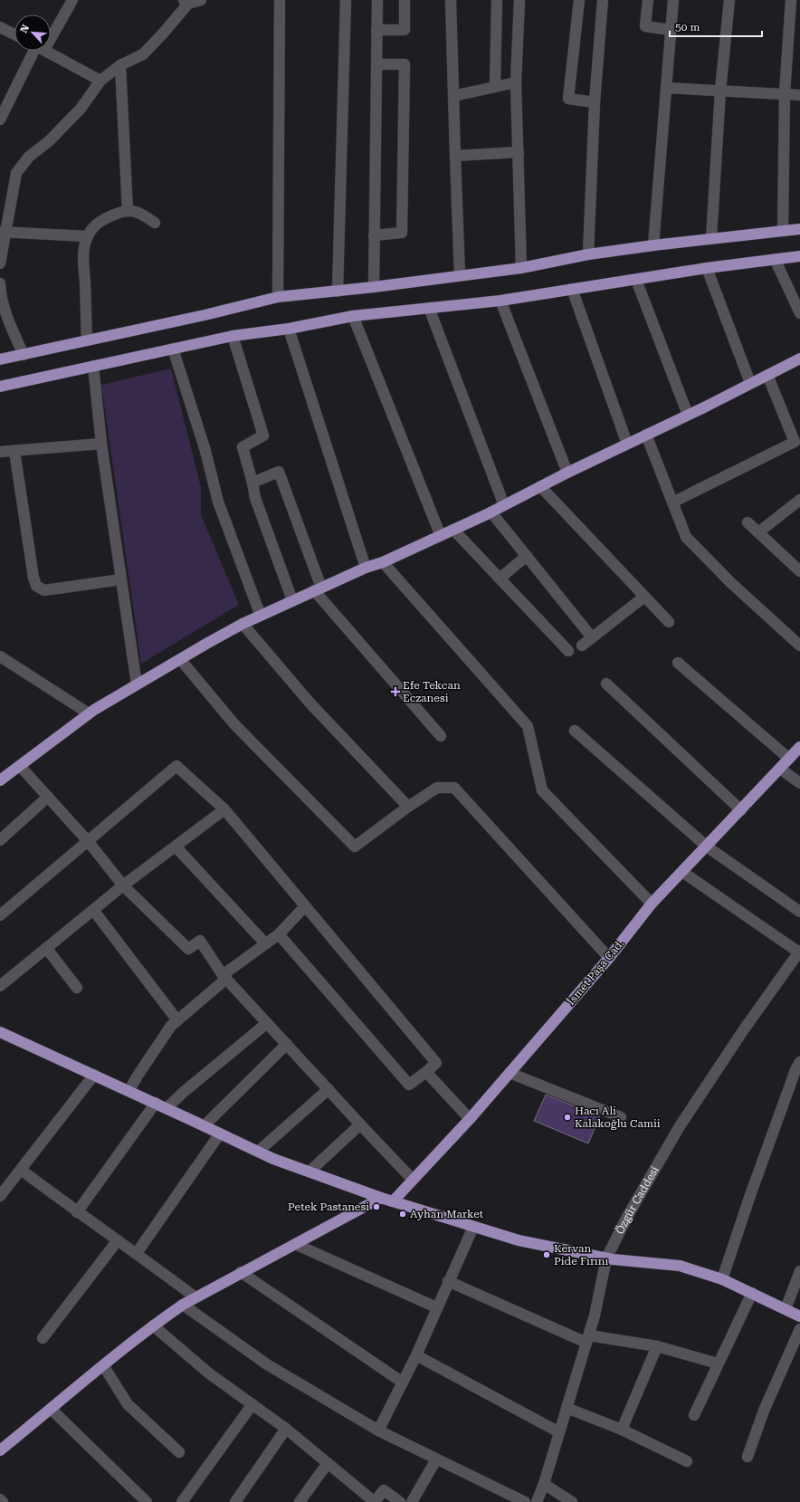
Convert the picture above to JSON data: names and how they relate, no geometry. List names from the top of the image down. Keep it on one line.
{"streets":{"main road":["İsmet Paşa Cad."],"street":["Özgür Caddesi"]},"places":{"health":["Efe Tekcan Eczanesi"],"other":["Hacı Ali Kalakoğlu Camii","Petek Pastanesi","Ayhan Market","Kervan Pide Fırını"]},"scale_bar":"50 m","north":"top left"}
